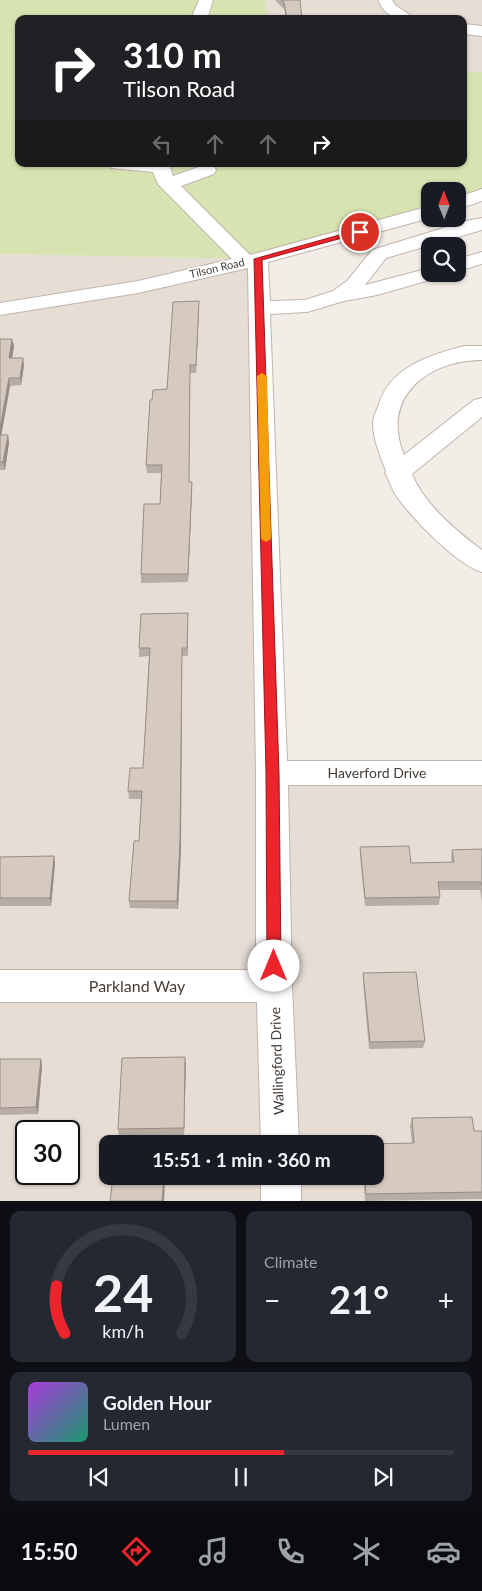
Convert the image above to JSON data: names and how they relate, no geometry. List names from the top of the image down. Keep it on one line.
{"streets":{"street":["Tilson Road","Haverford Drive","Parkland Way","Wallingford Drive"]},"crossings":[["Tilson Road","Wallingford Drive"],["Haverford Drive","Wallingford Drive"],["Parkland Way","Wallingford Drive"]],"north":"top","page":{"turn":["310 m","Tilson Road"],"limit":"30","trip":"15:51 · 1 min · 360 m","tile":"Climate","heat":["−","21°","+"],"song":["Golden Hour","Lumen"],"tabs":"15:50","gauge":["24","km/h"]}}
